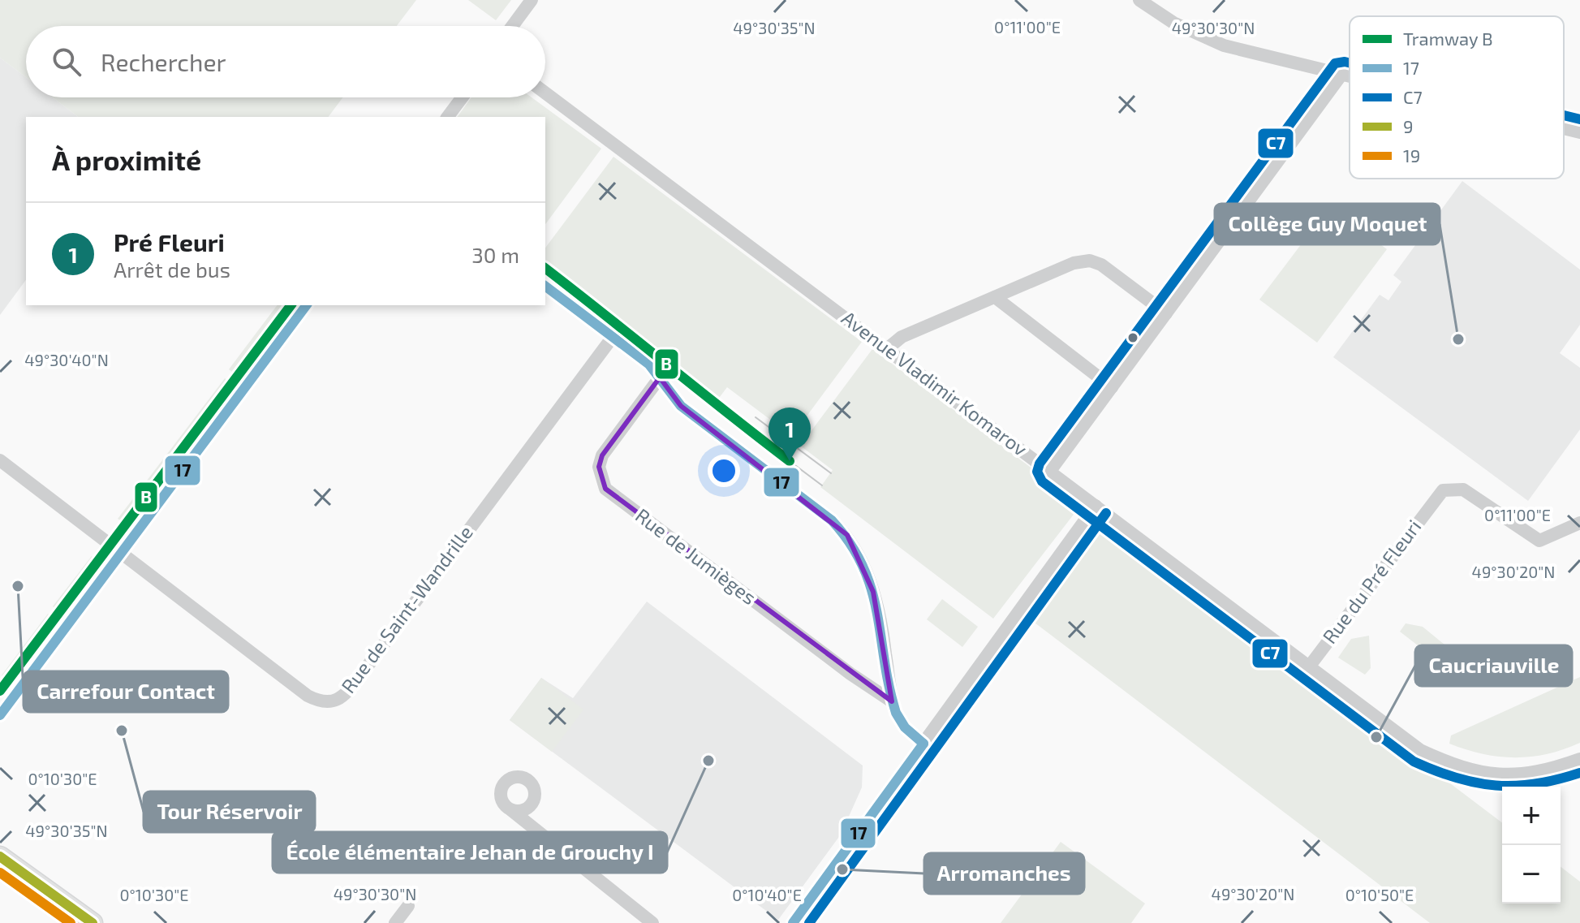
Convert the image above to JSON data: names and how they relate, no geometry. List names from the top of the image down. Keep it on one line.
{"streets":{"street":["Avenue Vladimir Komarov","Rue de Jumièges","Rue du Pré Fleuri","Rue de Saint-Wandrille"]},"crossings":[["Avenue Vladimir Komarov","Rue du Pré Fleuri"]],"places":["Collège Guy Moquet","Carrefour Contact","Tour Réservoir","Caucriauville","École élémentaire Jehan de Grouchy I","Arromanches"],"lines":["transit line C7","tram line B","transit line 17","transit line 9","transit line 19"],"legend":["Tramway B","17","C7","9","19"],"page":{"search":"Rechercher","heading":"À proximité","list":[{"mark":"1","name":"Pré Fleuri","note":"Arrêt de bus","value":"30 m"}],"pins":"1","map_buttons":["+","−"]},"coordinates":["0°11'00\"E","49°30'35\"N","49°30'30\"N","49°30'40\"N","49°30'20\"N","0°10'30\"E","0°10'40\"E","0°10'50\"E"]}
